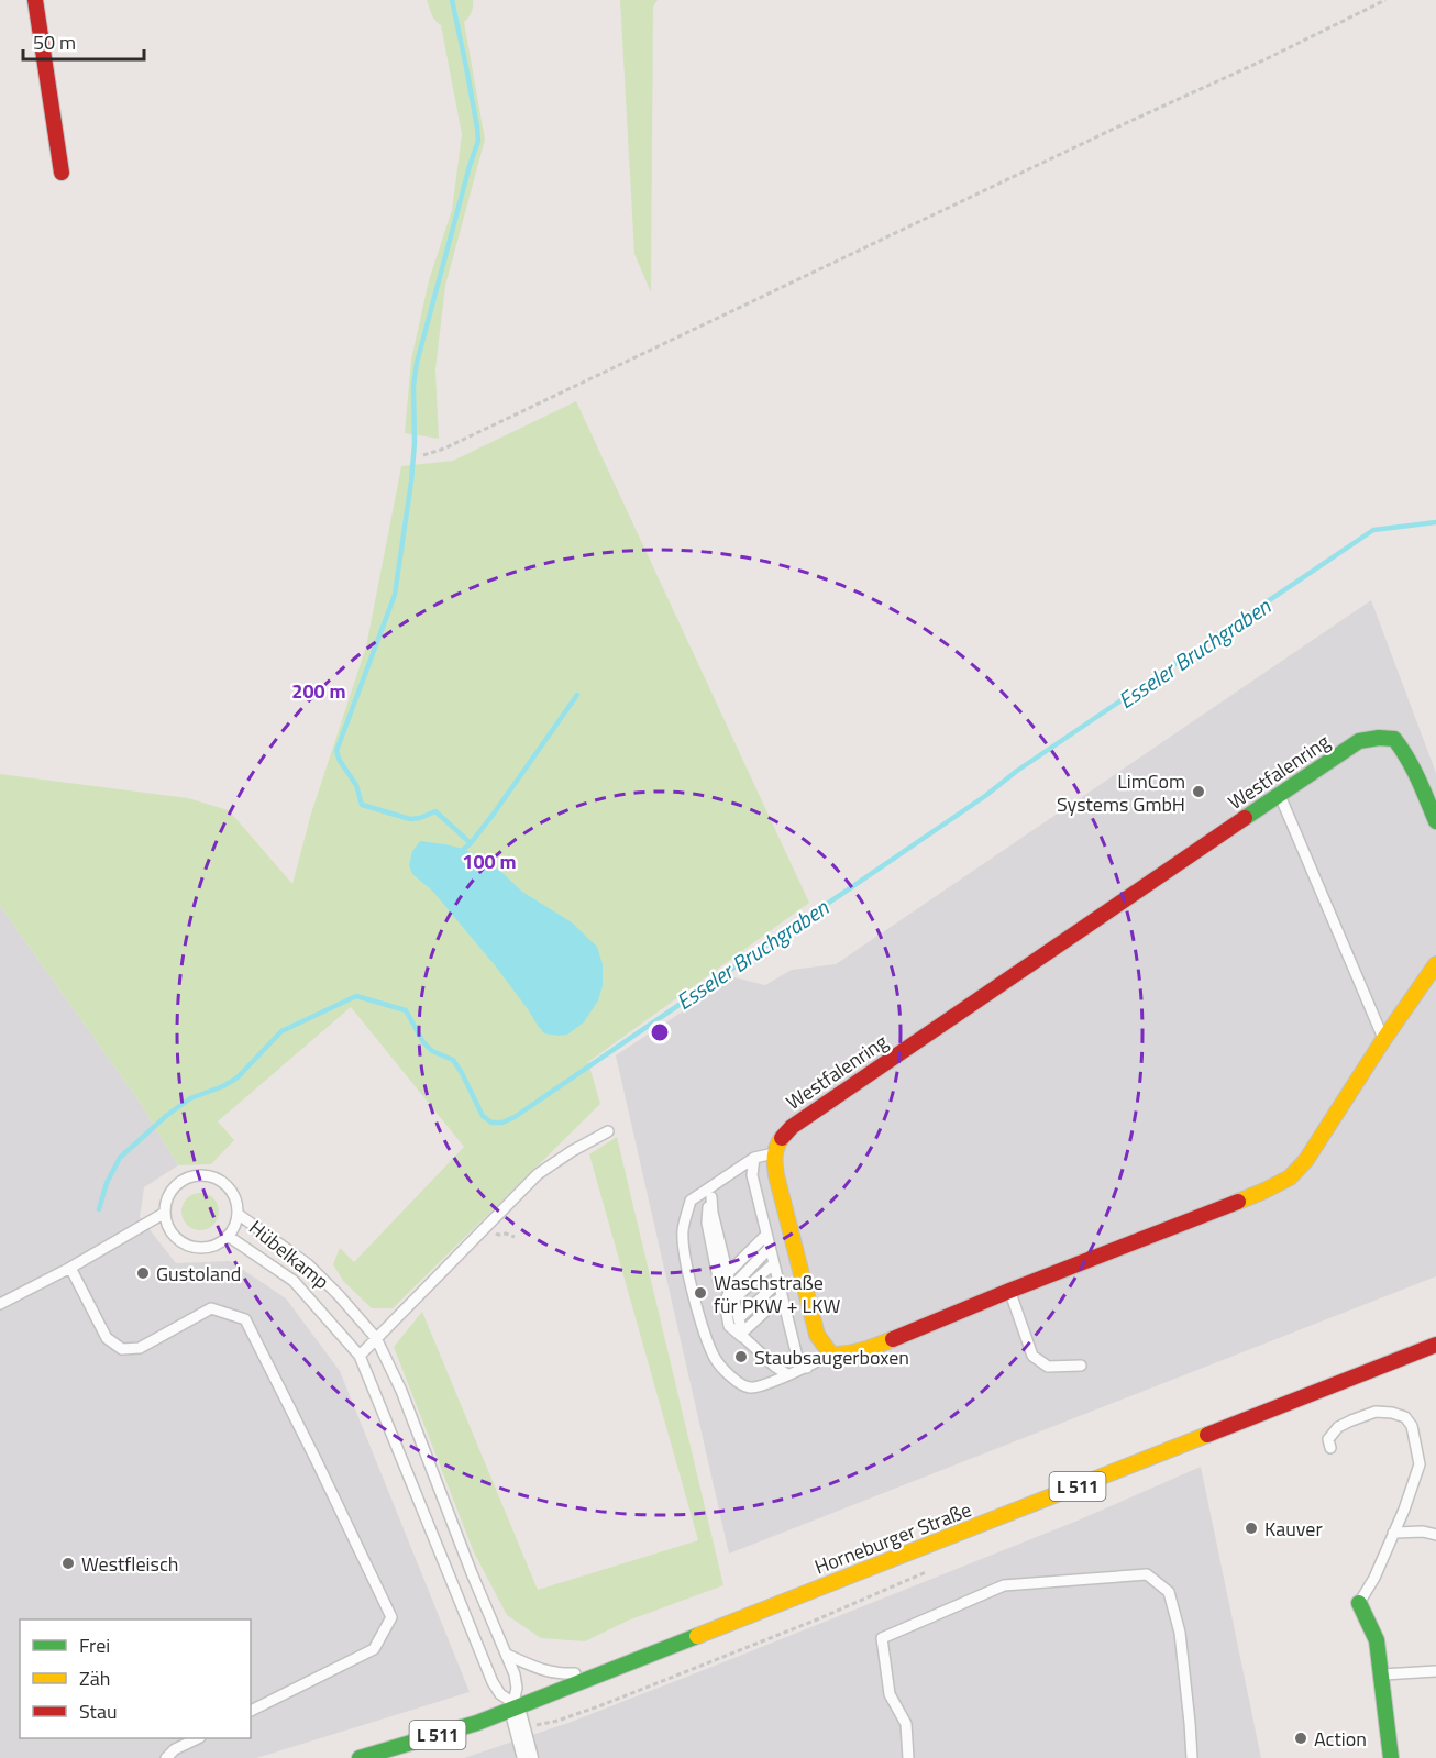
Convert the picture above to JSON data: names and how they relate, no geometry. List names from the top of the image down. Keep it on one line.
{"streets":{"street":["Westfalenring","L 511","Horneburger Straße"],"lane":["Hübelkamp"]},"crossings":[["Hübelkamp","Horneburger Straße"]],"water":["Esseler Bruchgraben"],"places":["LimCom Systems GmbH","Gustoland","Waschstraße für PKW + LKW","Staubsaugerboxen","Kauver","Westfleisch","Action"],"legend":["Frei","Zäh","Stau"],"scale_bar":"50 m","rings":["200 m","100 m"]}
